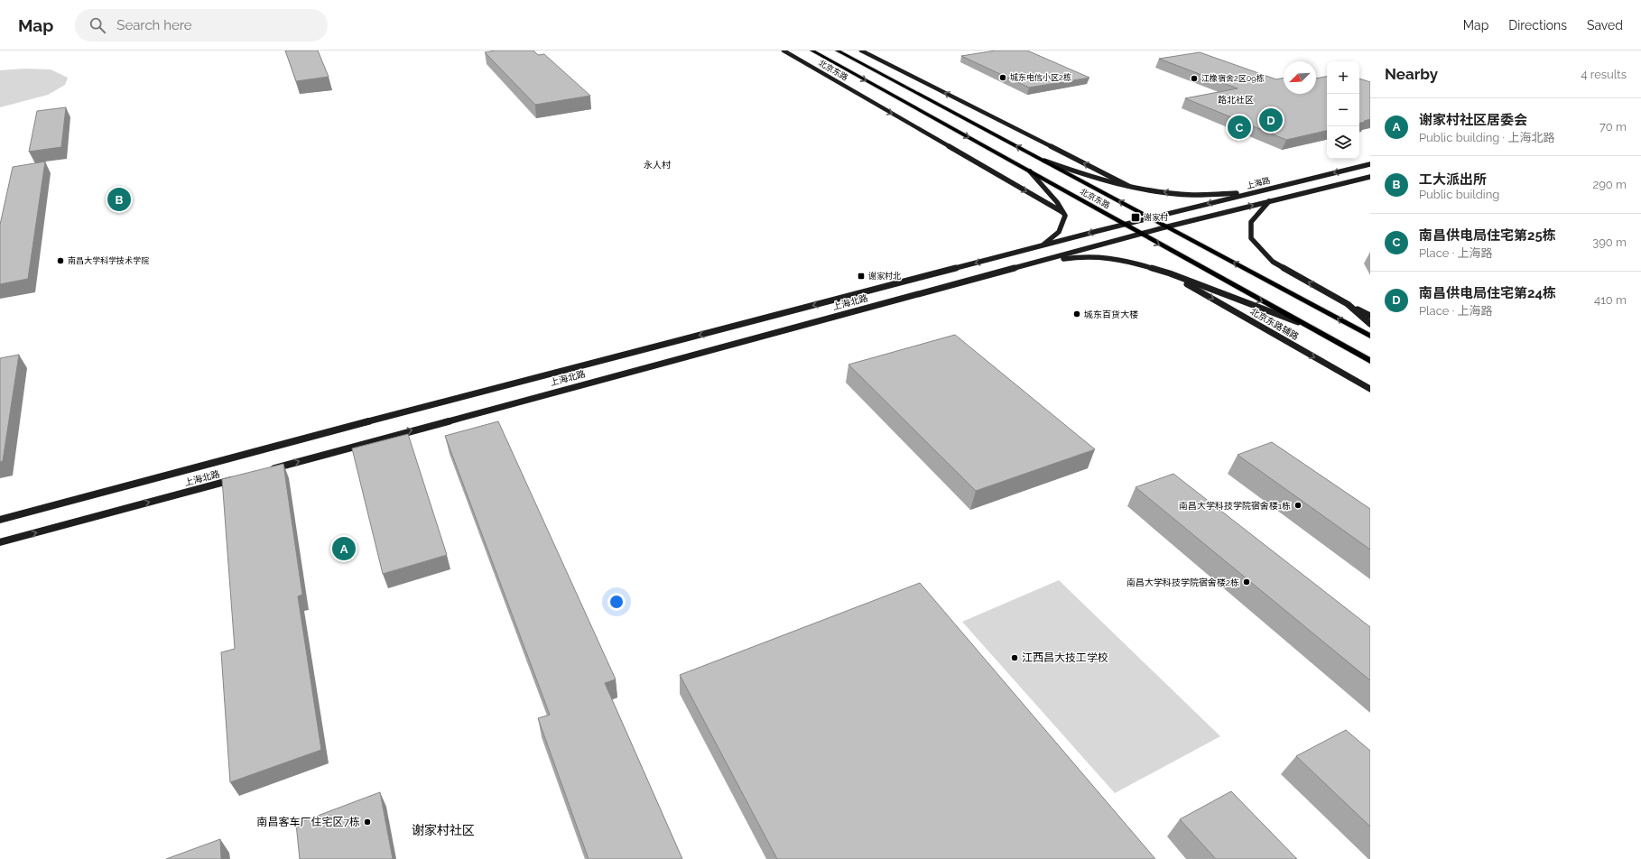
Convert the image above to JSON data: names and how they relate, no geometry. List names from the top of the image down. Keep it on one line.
{"streets":{"main road":["北京东路","上海路","上海北路","北京东路辅路"]},"crossings":[["北京东路","上海路"],["北京东路","上海北路"],["上海路","上海北路"]],"districts":["路北社区","永人村","谢家村社区"],"places":{"other":["城东电信小区2栋","江橡宿舍2区09栋","南昌大学科学技术学院","城东百货大楼","南昌大学科技学院宿舍楼1栋","南昌大学科技学院宿舍楼2栋","江西昌大技工学校","南昌客车厂住宅区7栋"],"transit":["谢家村","谢家村北"]},"north":"bottom left","page":{"header":"Map","search":"Search here","nav":["Map","Directions","Saved"],"heading":["Nearby","4 results"],"map_buttons":["+","−"],"list":[{"mark":"A","name":"谢家村社区居委会","note":"Public building · 上海北路","value":"70 m"},{"mark":"B","name":"工大派出所","note":"Public building","value":"290 m"},{"mark":"C","name":"南昌供电局住宅第25栋","note":"Place · 上海路","value":"390 m"},{"mark":"D","name":"南昌供电局住宅第24栋","note":"Place · 上海路","value":"410 m"}],"pins":["D","C","B","A"]}}
